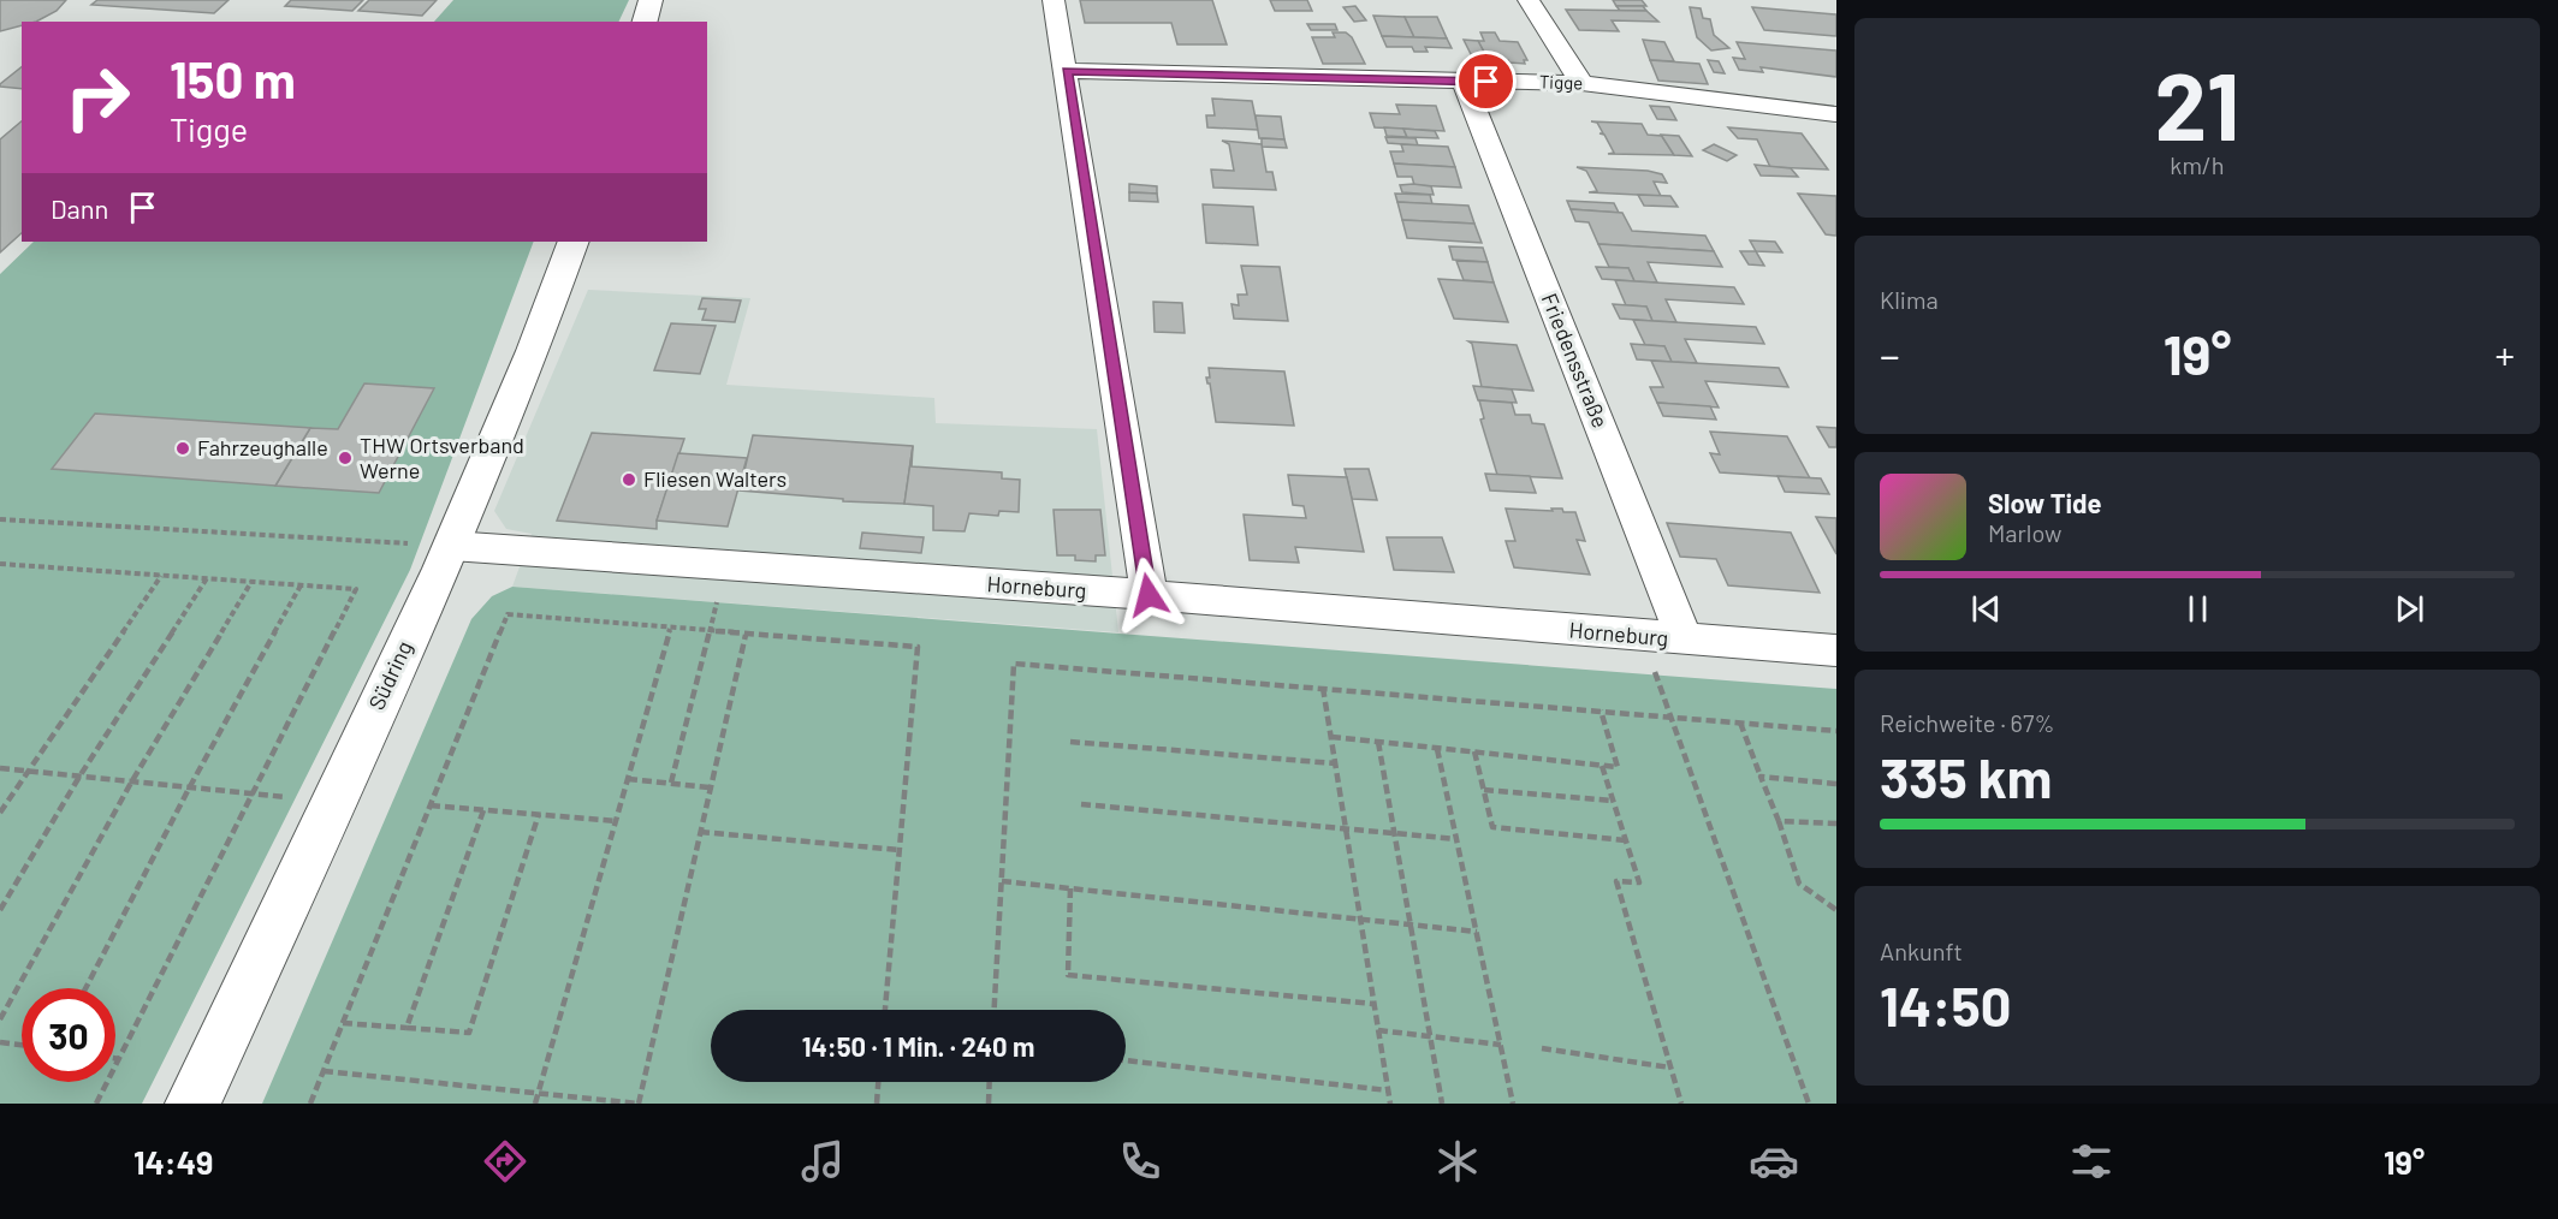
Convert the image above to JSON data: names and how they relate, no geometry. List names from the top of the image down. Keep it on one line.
{"streets":{"street":["Tigge","Friedensstraße","Horneburg","Südring"]},"crossings":[["Tigge","Friedensstraße"],["Friedensstraße","Horneburg"],["Horneburg","Südring"]],"places":["Fahrzeughalle","THW Ortsverband Werne","Fliesen Walters"],"page":{"tile":[["21","km/h"],"Klima",["Reichweite · 67%","335 km"],["Ankunft","14:50"]],"turn":["150 m","Tigge"],"then":"Dann","heat":["−","19°","+"],"song":["Slow Tide","Marlow"],"limit":"30","trip":"14:50 · 1 Min. · 240 m","tabs":["14:49","19°"]}}
